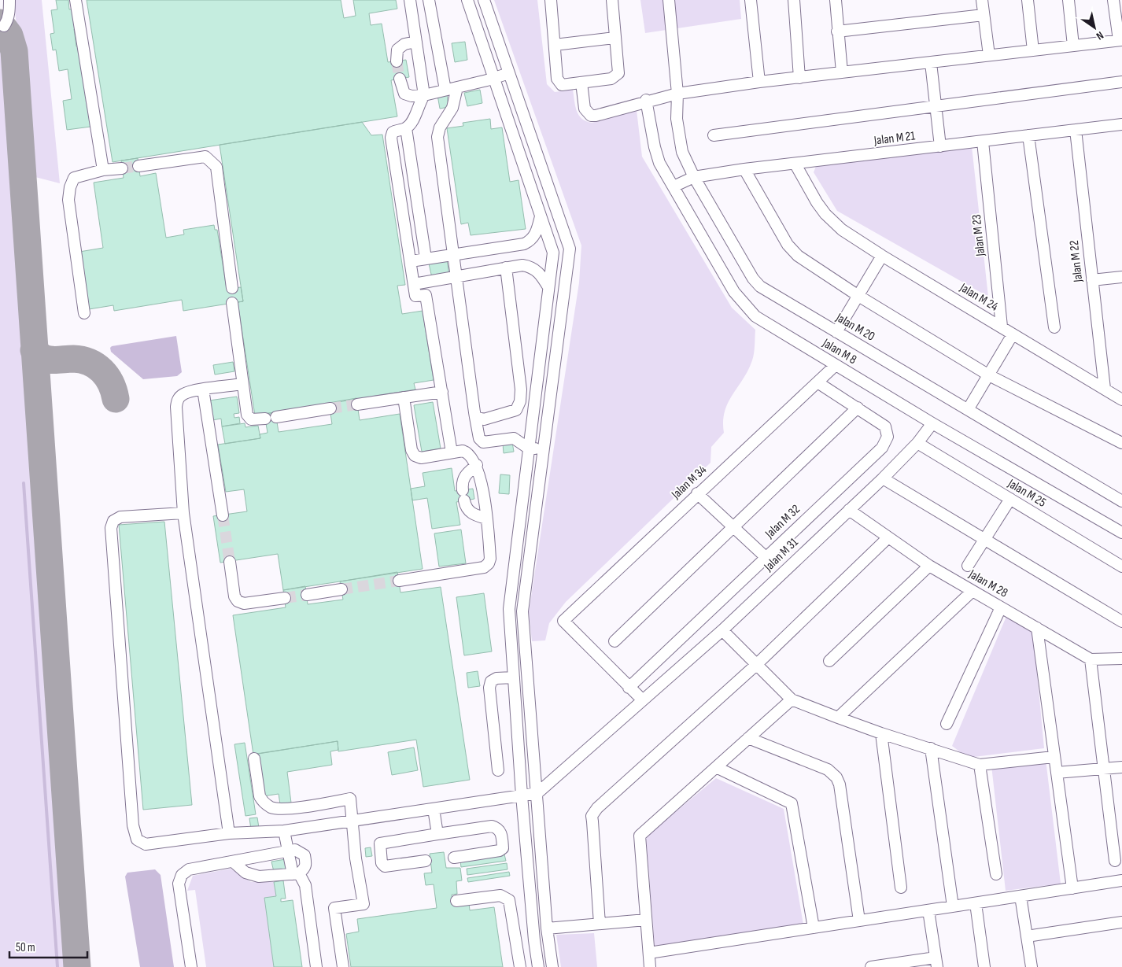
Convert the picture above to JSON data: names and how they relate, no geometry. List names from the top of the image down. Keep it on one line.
{"streets":{"street":["Jalan M 21","Jalan M 23","Jalan M 22","Jalan M 24","Jalan M 20","Jalan M 8","Jalan M 34","Jalan M 25","Jalan M 32","Jalan M 31","Jalan M 28"]},"crossings":[["Jalan M 21","Jalan M 23"],["Jalan M 21","Jalan M 22"],["Jalan M 21","Jalan M 24"],["Jalan M 21","Jalan M 20"],["Jalan M 21","Jalan M 8"],["Jalan M 23","Jalan M 24"],["Jalan M 22","Jalan M 24"],["Jalan M 8","Jalan M 34"],["Jalan M 8","Jalan M 31"],["Jalan M 34","Jalan M 32"],["Jalan M 25","Jalan M 31"],["Jalan M 31","Jalan M 28"]],"scale_bar":"50 m","north":"bottom right"}
